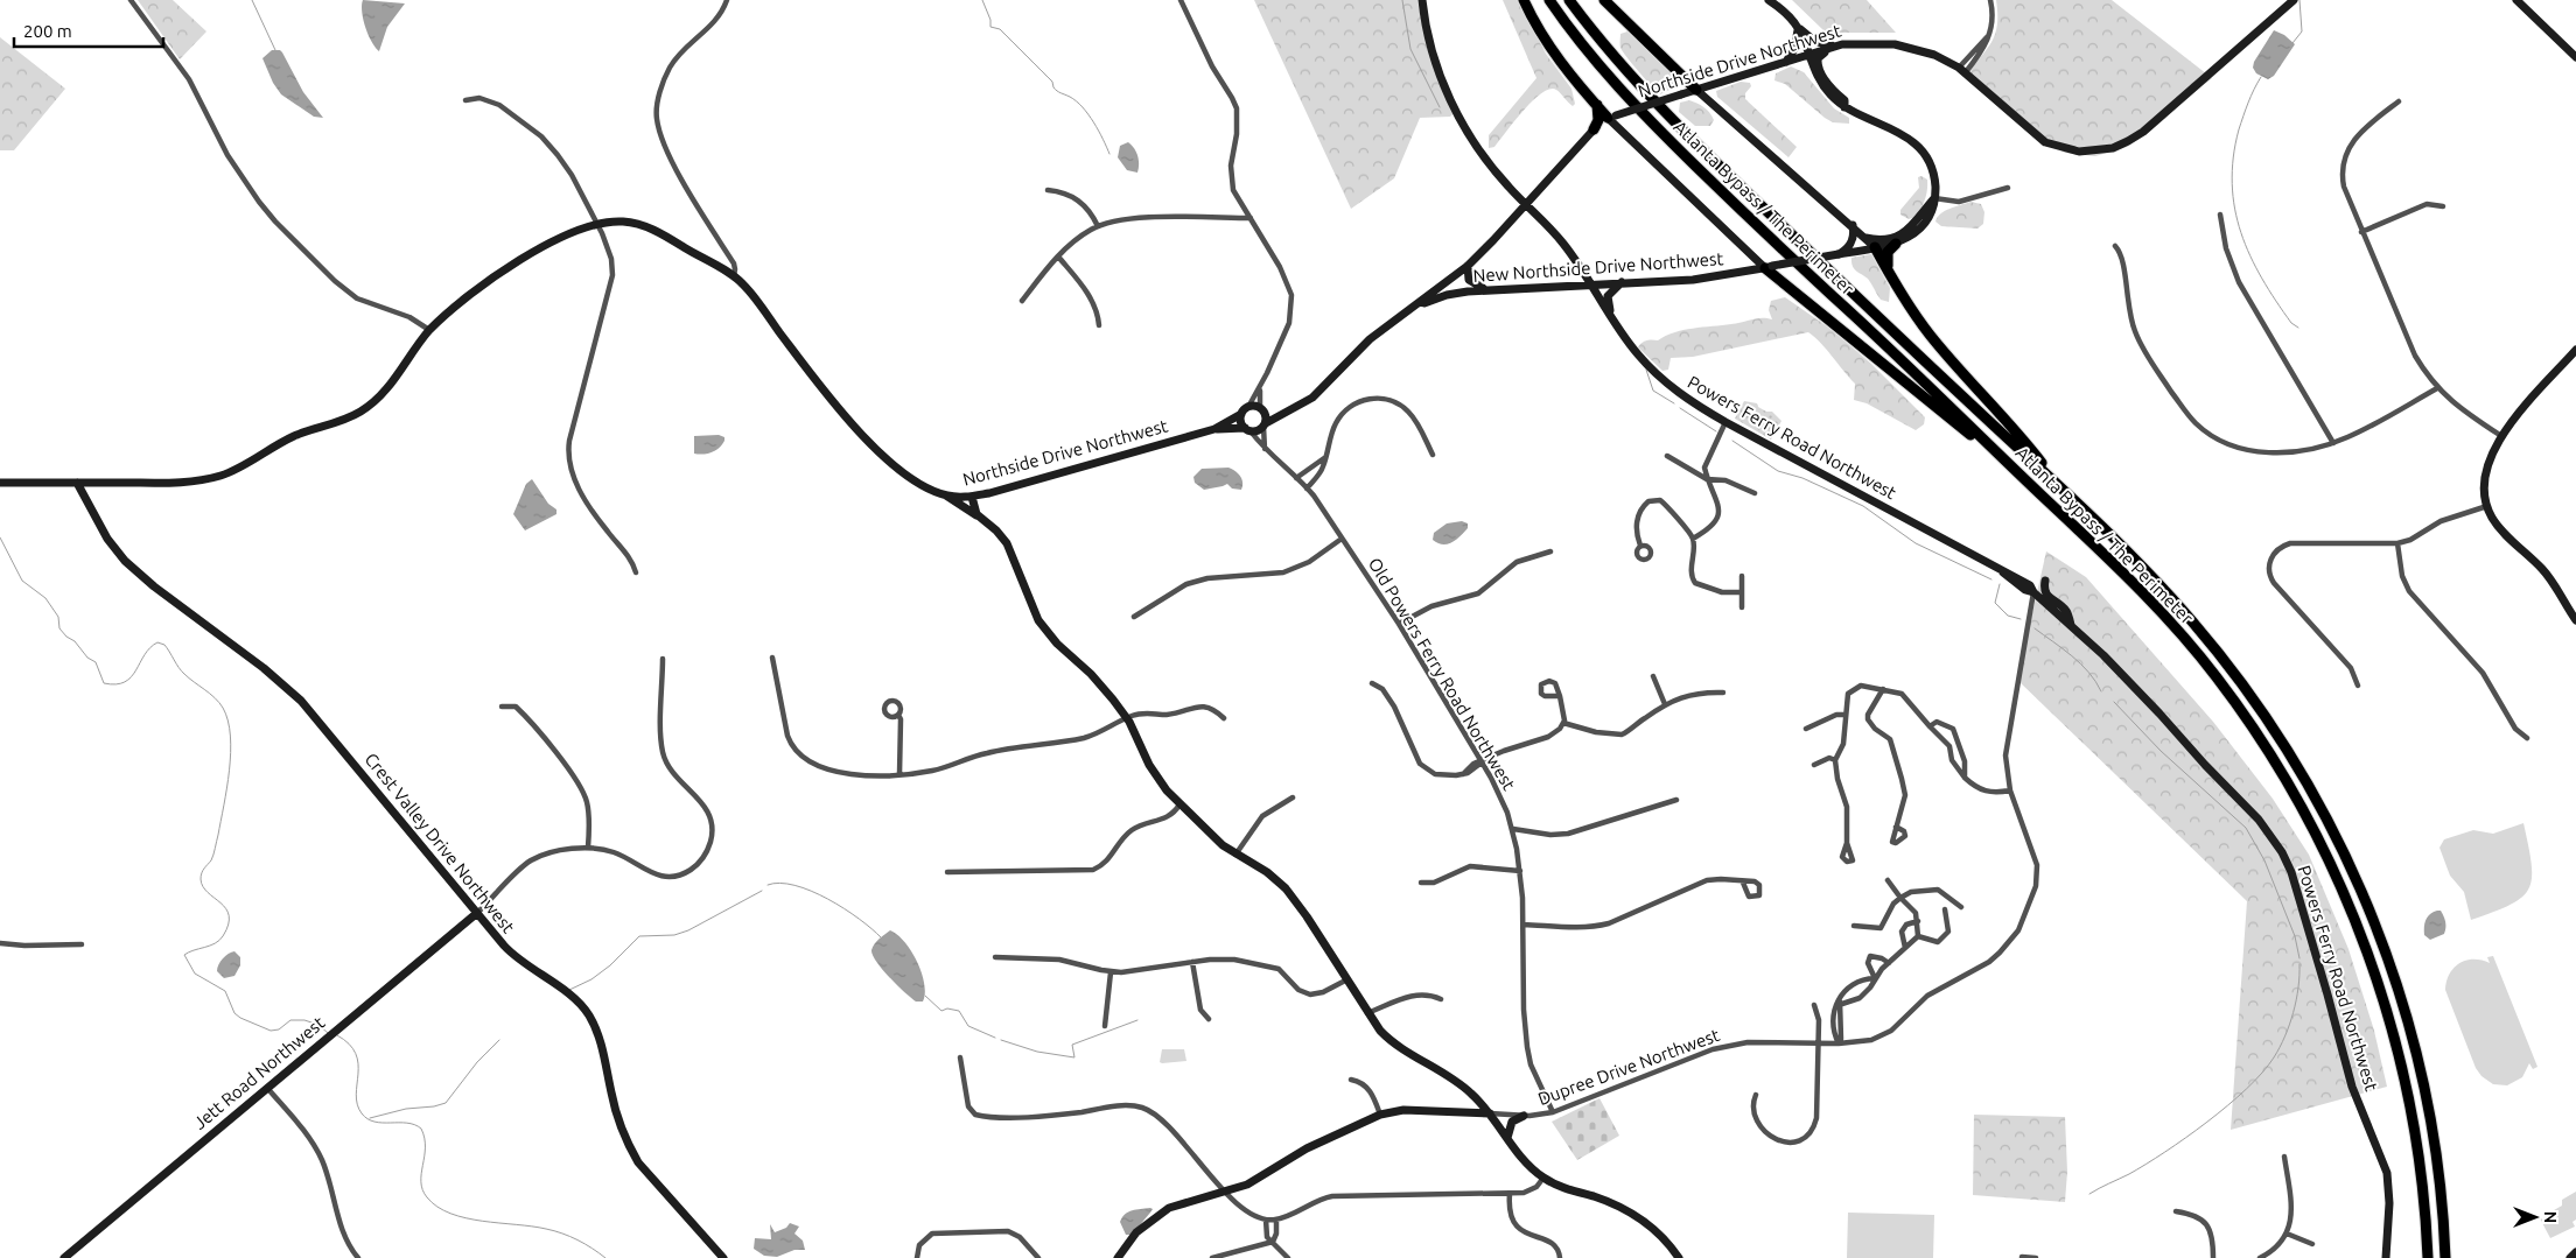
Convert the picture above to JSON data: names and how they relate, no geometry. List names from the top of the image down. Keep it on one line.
{"streets":{"highway":["Atlanta Bypass / The Perimeter"],"street":["Northside Drive Northwest","New Northside Drive Northwest","Powers Ferry Road Northwest","Old Powers Ferry Road Northwest","Crest Valley Drive Northwest","Dupree Drive Northwest","Jett Road Northwest"]},"crossings":[["Northside Drive Northwest","New Northside Drive Northwest"],["Northside Drive Northwest","Powers Ferry Road Northwest"],["Northside Drive Northwest","Old Powers Ferry Road Northwest"],["Northside Drive Northwest","Crest Valley Drive Northwest"],["New Northside Drive Northwest","Powers Ferry Road Northwest"],["Powers Ferry Road Northwest","Dupree Drive Northwest"],["Old Powers Ferry Road Northwest","Dupree Drive Northwest"],["Crest Valley Drive Northwest","Jett Road Northwest"]],"scale_bar":"200 m","north":"right"}
